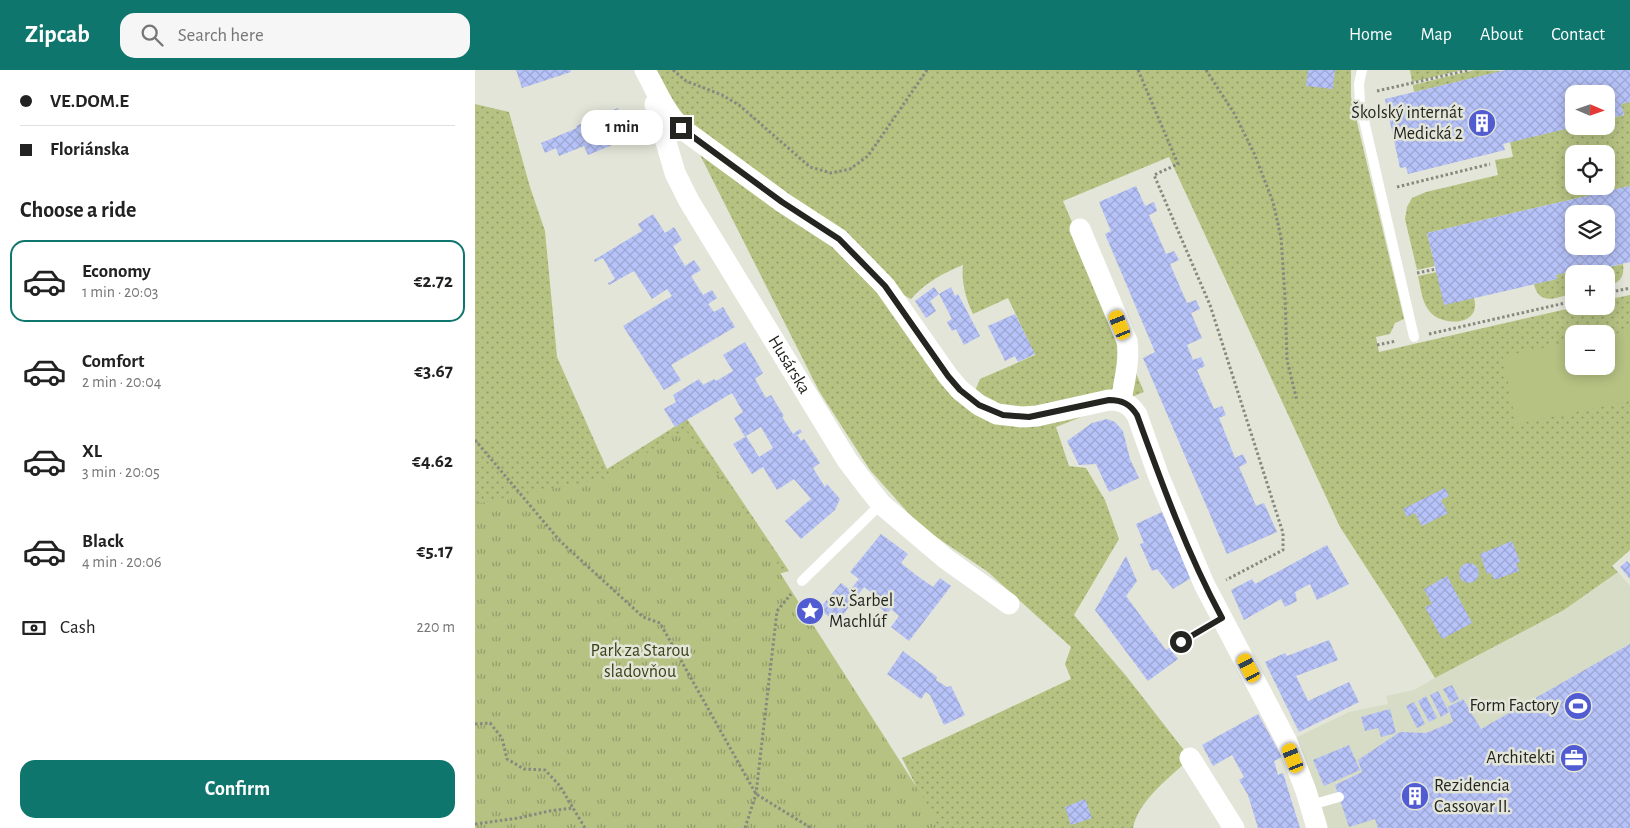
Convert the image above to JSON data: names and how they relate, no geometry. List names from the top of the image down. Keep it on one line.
{"streets":{"street":["Husárska"]},"parks":["Park za Starou sladovňou"],"places":{"building":["Školský internát Medická 2","Rezidencia Cassovar II."],"place":["sv. Šarbel Machlúf"],"sports":["Form Factory"],"office":["Architekti"]},"north":"right","page":{"header":"Zipcab","search":"Search here","nav":["Home","Map","About","Contact"],"banner":["VE.DOM.E","Floriánska"],"map_buttons":["+","−"],"bubble":"1 min","heading":"Choose a ride","list":[{"name":"Economy","note":"1 min · 20:03","value":"€2.72"},{"name":"Comfort","note":"2 min · 20:04","value":"€3.67"},{"name":"XL","note":"3 min · 20:05","value":"€4.62"},{"name":"Black","note":"4 min · 20:06","value":"€5.17"}],"pay":["Cash","220 m"],"buttons":"Confirm"}}
